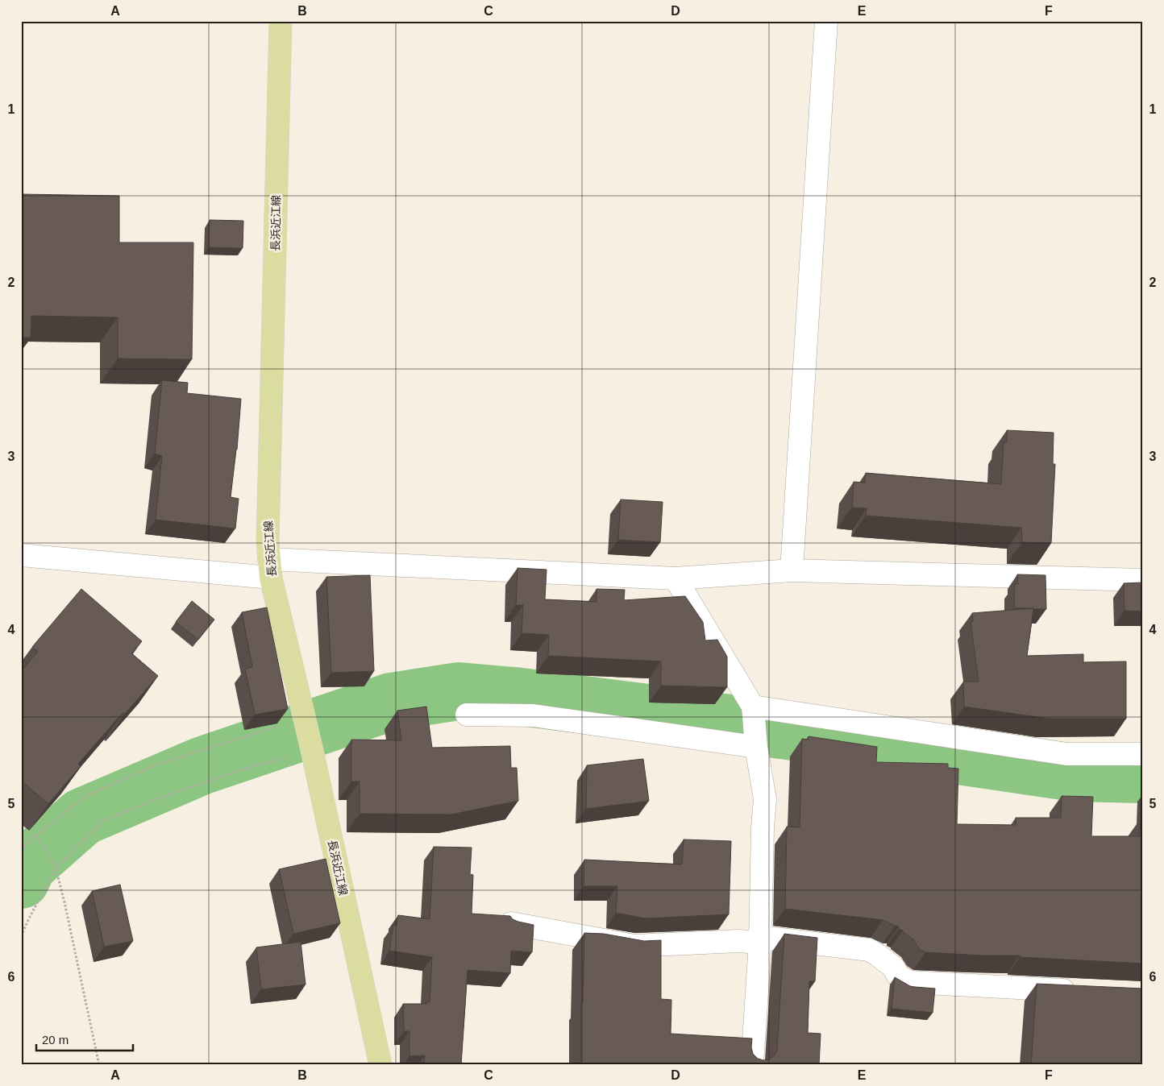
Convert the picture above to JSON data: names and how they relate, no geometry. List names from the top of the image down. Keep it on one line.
{"streets":{"main road":["長浜近江線"]},"scale_bar":"20 m","grid":{"columns":["A","B","C","D","E","F"],"rows":["1","2","3","4","5","6"]}}
